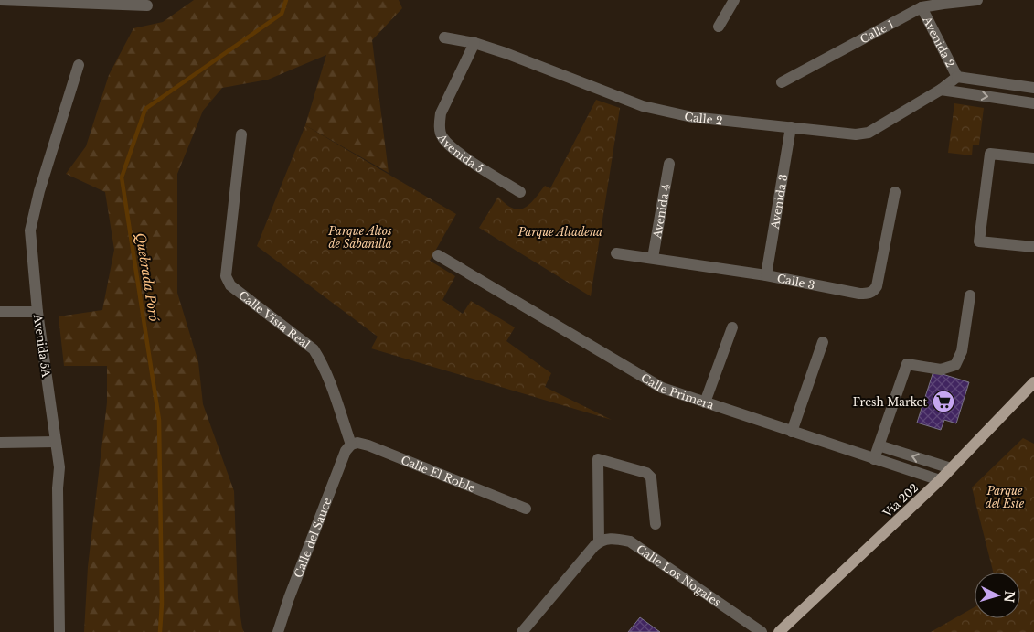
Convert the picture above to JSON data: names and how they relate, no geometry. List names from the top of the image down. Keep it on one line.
{"streets":{"main road":["Vía 202"],"street":["Calle 1","Avenida 2","Calle 2","Avenida 5","Avenida 3","Avenida 4","Calle 3","Calle Vista Real","Avenida 5A","Calle Primera","Calle El Roble","Calle del Sauce","Calle Los Nogales"]},"crossings":[["Calle 1","Avenida 2"],["Avenida 2","Calle 2"],["Calle 2","Avenida 5"],["Calle 2","Avenida 3"],["Avenida 3","Calle 3"],["Avenida 4","Calle 3"],["Calle Vista Real","Calle El Roble"],["Calle Vista Real","Calle del Sauce"],["Calle Primera","Vía 202"],["Calle El Roble","Calle del Sauce"]],"water":["Quebrada Poró"],"parks":["Parque Altos de Sabanilla","Parque Altadena","Parque del Este"],"places":{"supermarket":["Fresh Market"]},"north":"right"}
